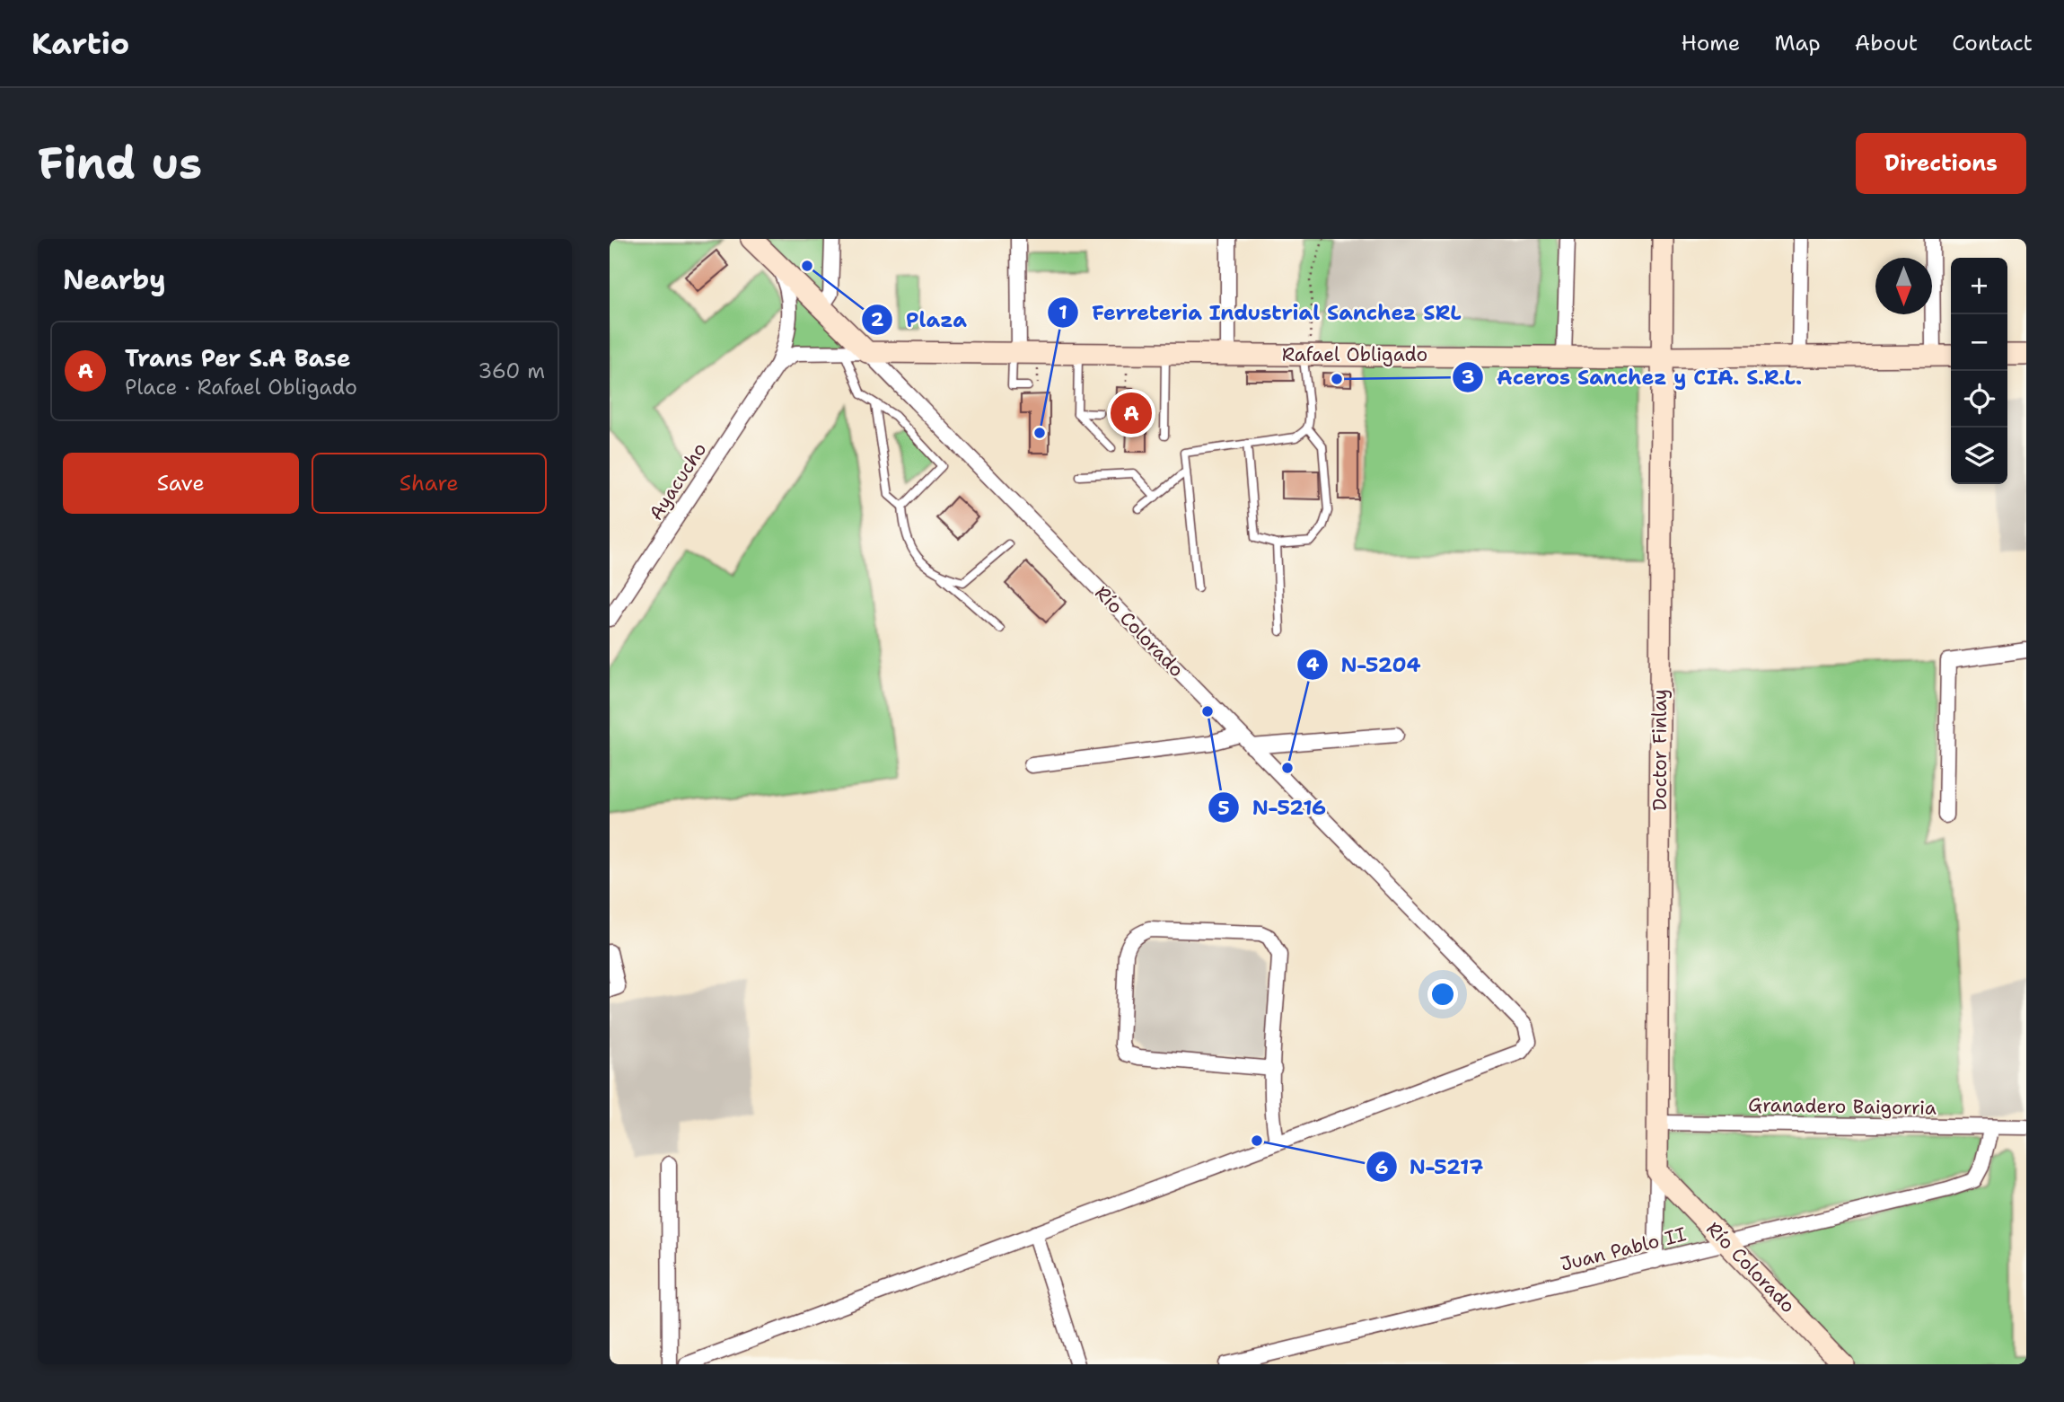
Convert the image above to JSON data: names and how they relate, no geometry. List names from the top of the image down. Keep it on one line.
{"streets":{"street":["Rafael Obligado","Ayacucho","Río Colorado","Doctor Finlay","Granadero Baigorria","Juan Pablo II"]},"crossings":[["Rafael Obligado","Río Colorado"],["Rafael Obligado","Doctor Finlay"],["Ayacucho","Río Colorado"],["Río Colorado","Doctor Finlay"],["Río Colorado","Juan Pablo II"],["Doctor Finlay","Granadero Baigorria"],["Doctor Finlay","Juan Pablo II"],["Granadero Baigorria","Juan Pablo II"]],"places":["Plaza","Aceros Sanchez y CIA. S.R.L.","Ferreteria Industrial Sanchez SRL","N-5216","N-5204","N-5217"],"north":"bottom","page":{"header":"Kartio","nav":["Home","Map","About","Contact"],"buttons":["Directions",["Save","Share"]],"title":"Find us","heading":"Nearby","map_buttons":["+","−"],"list":[{"mark":"A","name":"Trans Per S.A Base","note":"Place · Rafael Obligado","value":"360 m"}],"pins":"A"}}
